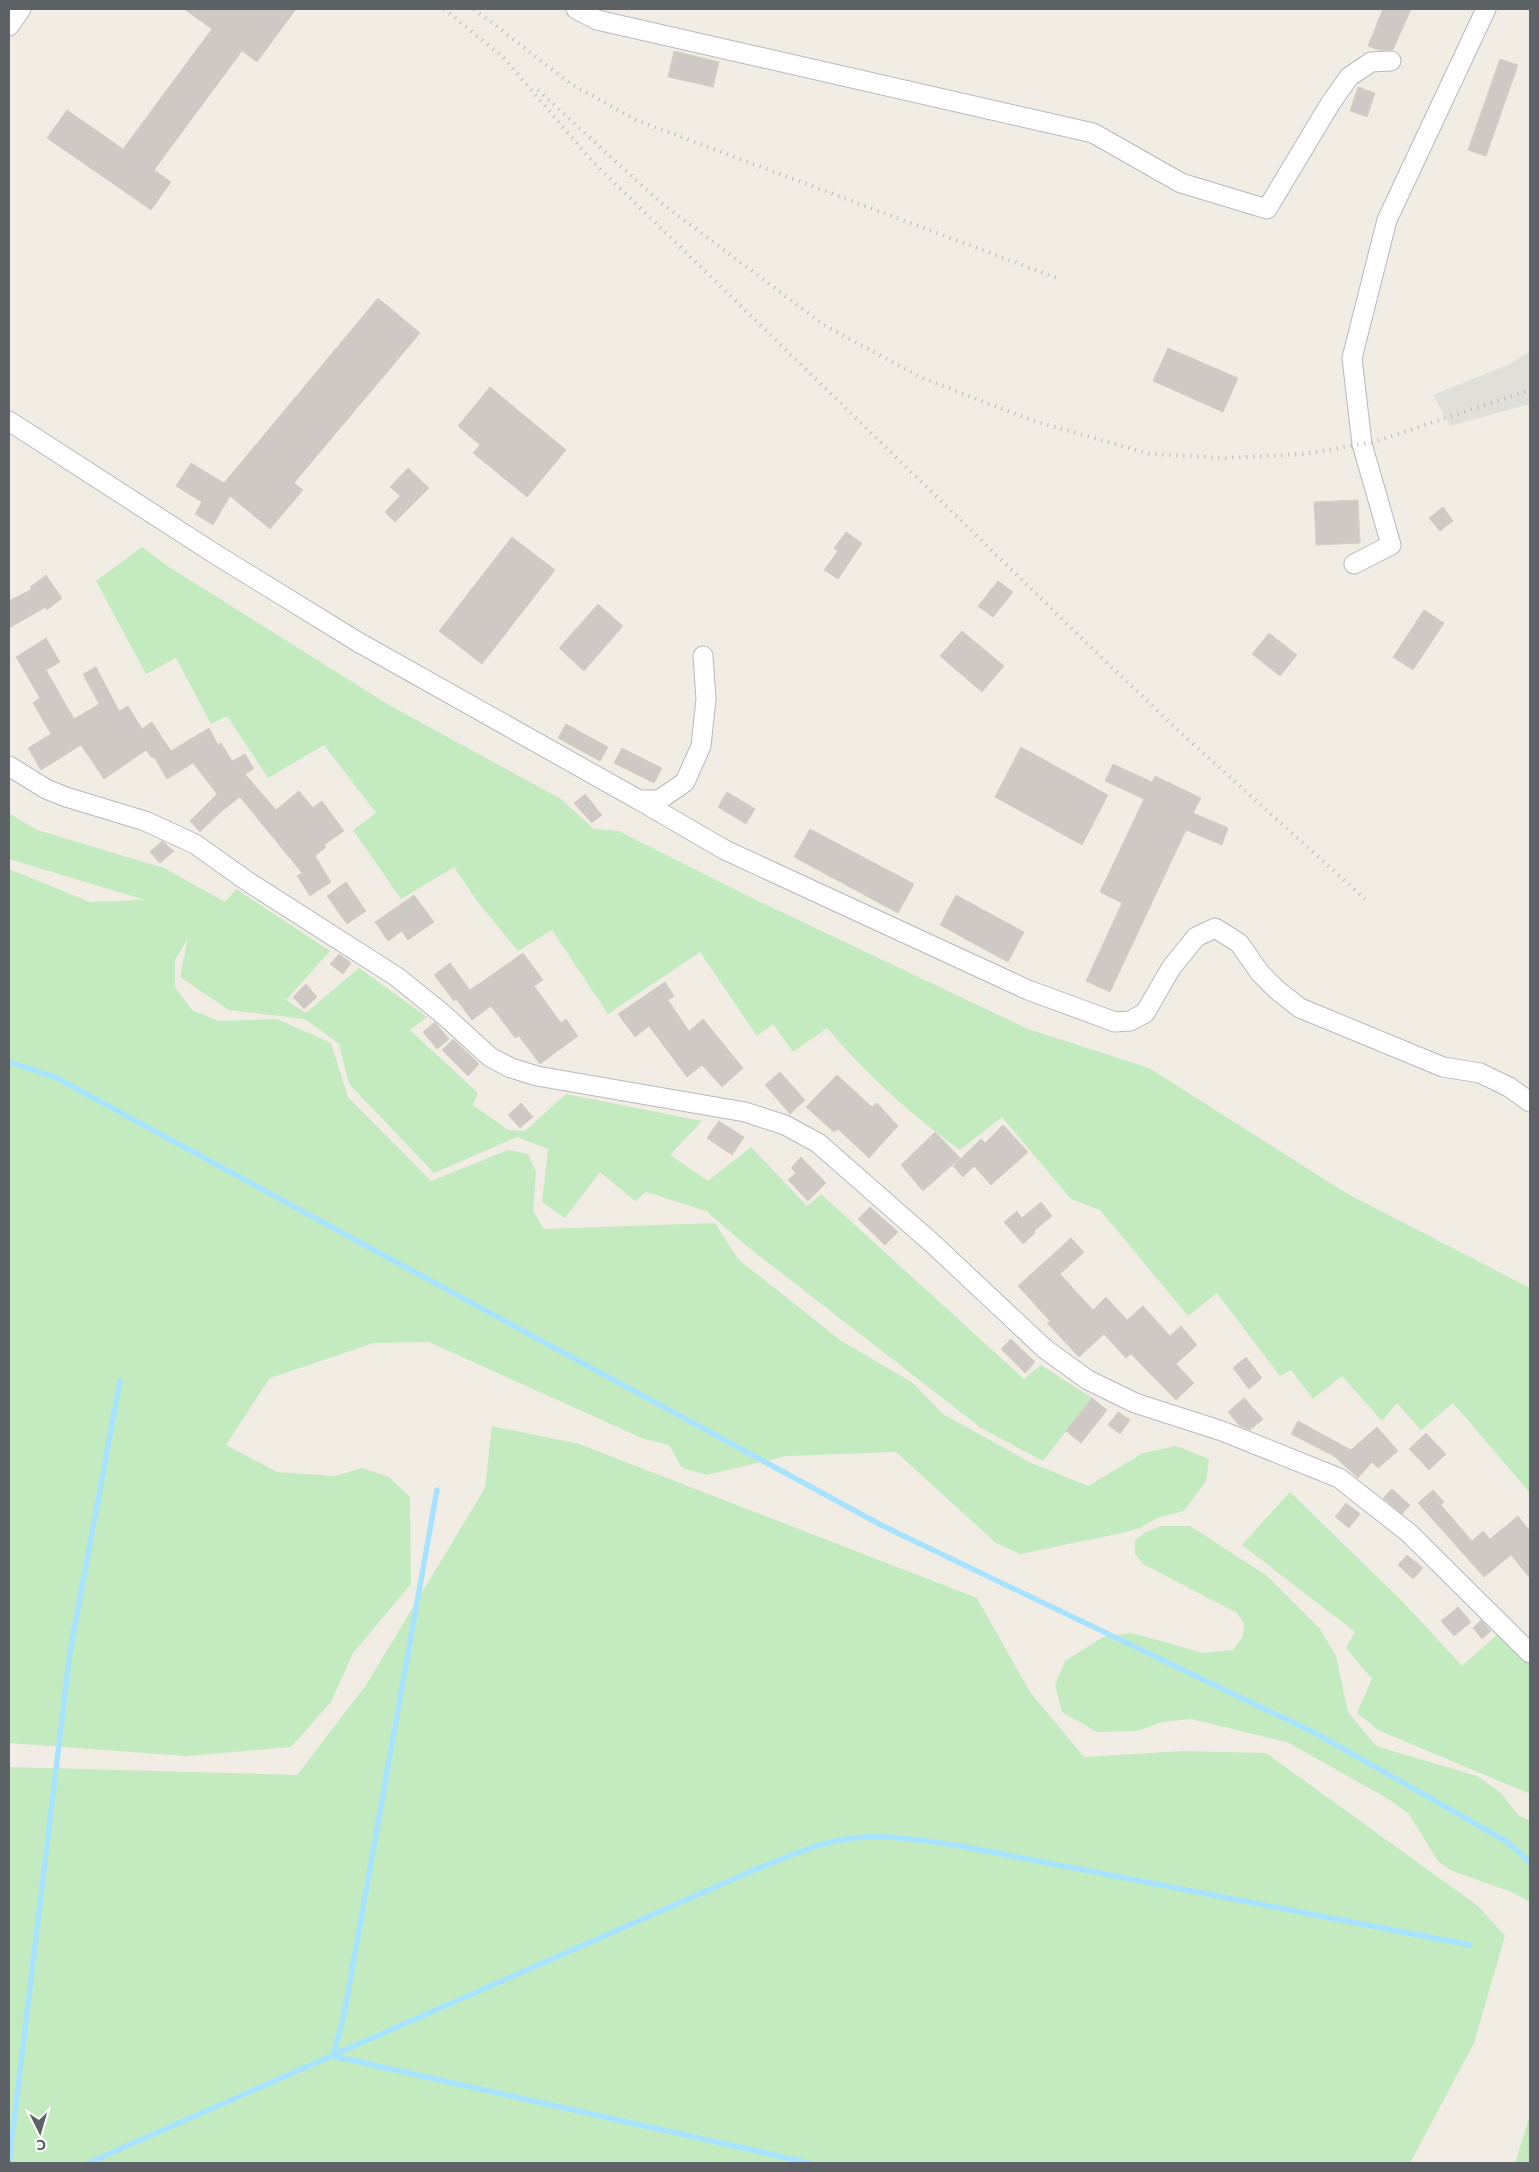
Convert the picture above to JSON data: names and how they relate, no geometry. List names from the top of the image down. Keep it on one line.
{"north":"bottom"}
